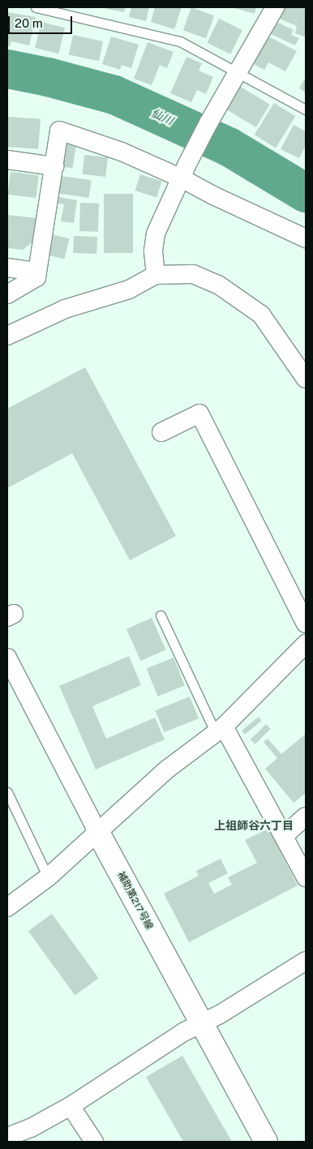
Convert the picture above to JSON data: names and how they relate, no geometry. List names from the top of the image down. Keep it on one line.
{"streets":{"street":["補助第217号線"]},"districts":["上祖師谷六丁目"],"water":["仙川"],"scale_bar":"20 m"}
